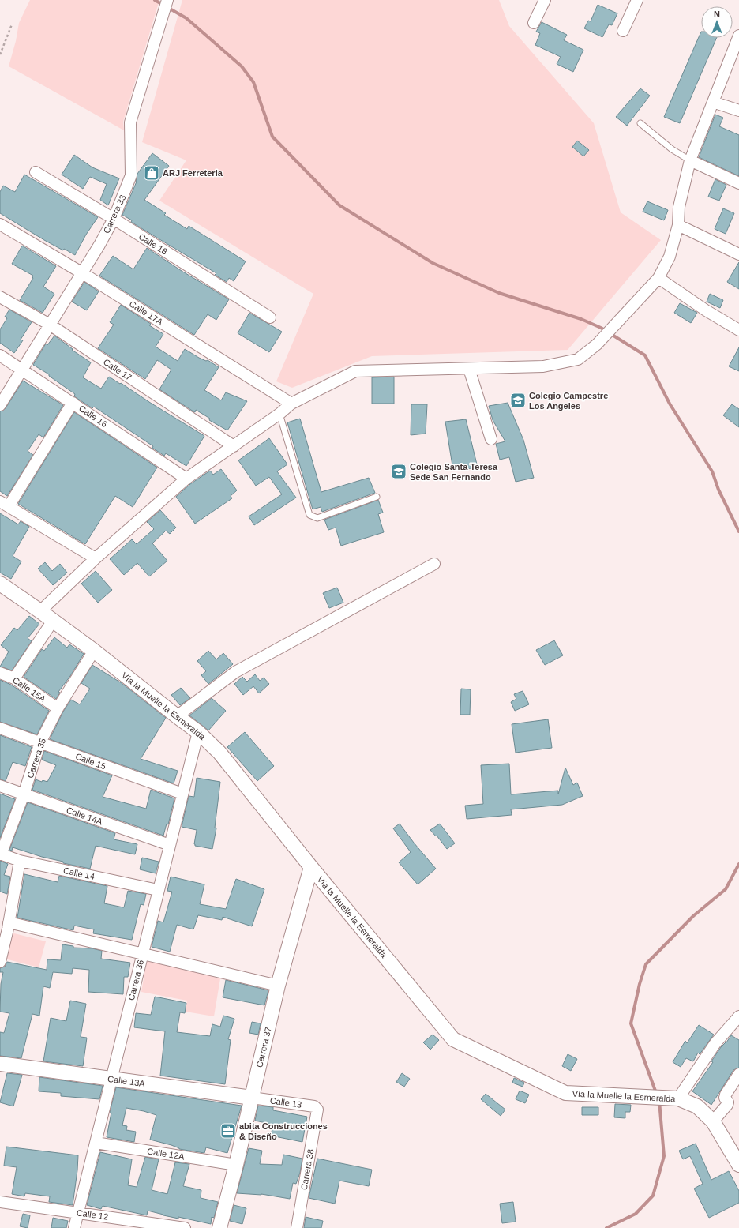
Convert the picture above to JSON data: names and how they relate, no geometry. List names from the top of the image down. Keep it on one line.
{"streets":{"street":["Carrera 33","Calle 18","Calle 17A","Calle 17","Calle 16","Calle 15A","Vía la Muelle la Esmeralda","Carrera 35","Calle 15","Calle 14A","Calle 14","Carrera 36","Carrera 37","Calle 13A","Calle 13","Calle 12A","Carrera 38","Calle 12"]},"crossings":[["Carrera 33","Calle 18"],["Carrera 33","Calle 17A"],["Carrera 33","Calle 17"],["Carrera 33","Calle 16"],["Calle 15A","Carrera 35"],["Vía la Muelle la Esmeralda","Carrera 35"],["Vía la Muelle la Esmeralda","Carrera 36"],["Vía la Muelle la Esmeralda","Carrera 37"],["Carrera 35","Calle 15"],["Carrera 35","Calle 14A"],["Carrera 35","Calle 14"],["Calle 15","Carrera 36"],["Calle 14A","Carrera 36"],["Calle 14","Carrera 36"],["Carrera 36","Calle 13A"],["Carrera 36","Calle 12A"],["Carrera 36","Calle 12"],["Carrera 37","Calle 13A"],["Carrera 37","Calle 13"],["Carrera 37","Calle 12A"],["Calle 13A","Calle 13"],["Calle 13","Carrera 38"]],"places":{"shop":["ARJ Ferreteria"],"school or university":["Colegio Campestre Los Angeles","Colegio Santa Teresa Sede San Fernando"],"office":["abita Construcciones & Diseño"]},"north":"top"}
